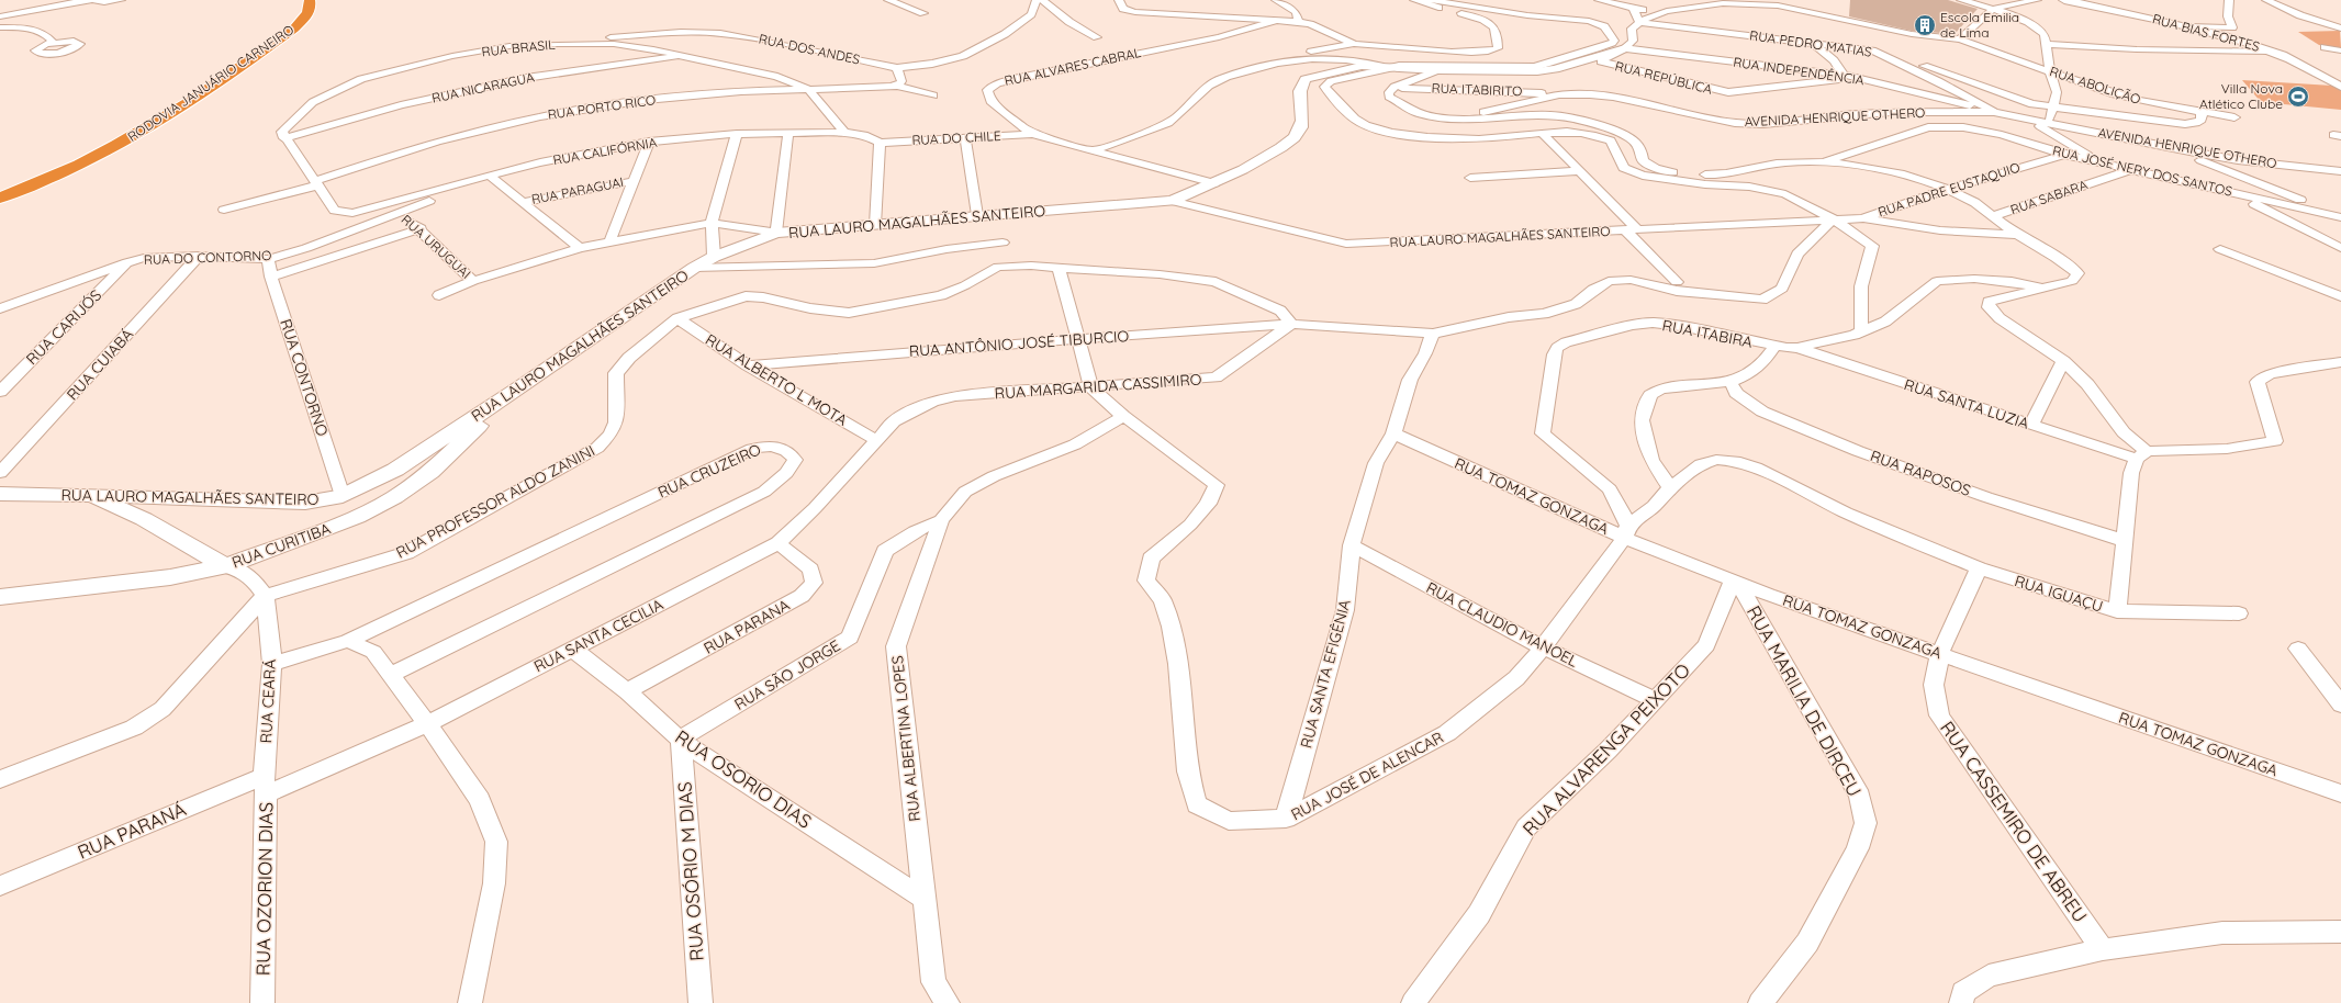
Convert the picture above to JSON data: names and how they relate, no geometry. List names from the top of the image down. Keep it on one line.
{"streets":{"highway":["RODOVIA JANUÁRIO CARNEIRO"],"street":["RUA BIAS FORTES","RUA PEDRO MATIAS","RUA BRASIL","RUA DOS ANDES","RUA ALVARES CABRAL","RUA INDEPENDÊNCIA","RUA REPÚBLICA","RUA ABOLIÇÃO","RUA NICARAGUA","RUA ITABIRITO","RUA PORTO RICO","AVENIDA HENRIQUE OTHERO","RUA DO CHILE","RUA CALIFÓRNIA","RUA JOSÉ NERY DOS SANTOS","RUA PADRE EUSTAQUIO","RUA PARAGUAI","RUA SABARA","RUA LAURO MAGALHÃES SANTEIRO","RUA URUGUAI","RUA DO CONTORNO","RUA CARIJÓS","RUA ITABIRA","RUA ANTÔNIO JOSÉ TIBURCIO","RUA CUIABÁ","RUA CONTORNO","RUA ALBERTO L MOTA","RUA MARGARIDA CASSIMIRO","RUA SANTA LUZIA","RUA CRUZEIRO","RUA RAPOSOS","RUA TOMAZ GONZAGA","RUA PROFESSOR ALDO ZANINI","RUA CURITIBA","RUA IGUAÇU","RUA CLAUDIO MANOEL","RUA PARANA","RUA SANTA CECILIA","RUA SANTA EFIGÊNIA","RUA SÃO JORGE","RUA CEARÁ","RUA MARILIA DE DIRCEU","RUA ALBERTINA LOPES","RUA ALVARENGA PEIXOTO","RUA JOSÉ DE ALENCAR","RUA OSORIO DIAS","RUA CASSEMIRO DE ABREU","RUA PARANÁ","RUA OSÓRIO M DIAS","RUA OZORION DIAS"]},"crossings":[["RUA PEDRO MATIAS","RUA INDEPENDÊNCIA"],["RUA PEDRO MATIAS","RUA ABOLIÇÃO"],["RUA PEDRO MATIAS","AVENIDA HENRIQUE OTHERO"],["RUA BRASIL","RUA DOS ANDES"],["RUA BRASIL","RUA NICARAGUA"],["RUA BRASIL","RUA PORTO RICO"],["RUA BRASIL","RUA CALIFÓRNIA"],["RUA ALVARES CABRAL","RUA DO CHILE"],["RUA ALVARES CABRAL","RUA LAURO MAGALHÃES SANTEIRO"],["RUA INDEPENDÊNCIA","RUA REPÚBLICA"],["RUA INDEPENDÊNCIA","AVENIDA HENRIQUE OTHERO"],["RUA INDEPENDÊNCIA","RUA LAURO MAGALHÃES SANTEIRO"],["RUA REPÚBLICA","RUA LAURO MAGALHÃES SANTEIRO"],["RUA ITABIRITO","AVENIDA HENRIQUE OTHERO"],["RUA PORTO RICO","RUA CALIFÓRNIA"],["RUA DO CHILE","RUA CALIFÓRNIA"],["RUA CALIFÓRNIA","RUA DO CONTORNO"],["RUA JOSÉ NERY DOS SANTOS","RUA PADRE EUSTAQUIO"],["RUA JOSÉ NERY DOS SANTOS","RUA SABARA"],["RUA PADRE EUSTAQUIO","RUA LAURO MAGALHÃES SANTEIRO"],["RUA LAURO MAGALHÃES SANTEIRO","RUA CONTORNO"],["RUA LAURO MAGALHÃES SANTEIRO","RUA CURITIBA"],["RUA URUGUAI","RUA DO CONTORNO"],["RUA DO CONTORNO","RUA CARIJÓS"],["RUA DO CONTORNO","RUA CUIABÁ"],["RUA DO CONTORNO","RUA CONTORNO"],["RUA ITABIRA","RUA SANTA LUZIA"],["RUA ITABIRA","RUA TOMAZ GONZAGA"],["RUA ITABIRA","RUA IGUAÇU"],["RUA ITABIRA","RUA JOSÉ DE ALENCAR"],["RUA ANTÔNIO JOSÉ TIBURCIO","RUA ALBERTO L MOTA"],["RUA ANTÔNIO JOSÉ TIBURCIO","RUA MARGARIDA CASSIMIRO"],["RUA ANTÔNIO JOSÉ TIBURCIO","RUA PROFESSOR ALDO ZANINI"],["RUA ALBERTO L MOTA","RUA PROFESSOR ALDO ZANINI"],["RUA ALBERTO L MOTA","RUA SANTA CECILIA"],["RUA MARGARIDA CASSIMIRO","RUA PROFESSOR ALDO ZANINI"],["RUA MARGARIDA CASSIMIRO","RUA SANTA CECILIA"],["RUA SANTA LUZIA","RUA IGUAÇU"],["RUA RAPOSOS","RUA IGUAÇU"],["RUA TOMAZ GONZAGA","RUA IGUAÇU"],["RUA TOMAZ GONZAGA","RUA SANTA EFIGÊNIA"],["RUA TOMAZ GONZAGA","RUA MARILIA DE DIRCEU"],["RUA TOMAZ GONZAGA","RUA ALVARENGA PEIXOTO"],["RUA TOMAZ GONZAGA","RUA JOSÉ DE ALENCAR"],["RUA TOMAZ GONZAGA","RUA CASSEMIRO DE ABREU"],["RUA PROFESSOR ALDO ZANINI","RUA CEARÁ"],["RUA IGUAÇU","RUA JOSÉ DE ALENCAR"],["RUA IGUAÇU","RUA CASSEMIRO DE ABREU"],["RUA CLAUDIO MANOEL","RUA SANTA EFIGÊNIA"],["RUA CLAUDIO MANOEL","RUA ALVARENGA PEIXOTO"],["RUA CLAUDIO MANOEL","RUA JOSÉ DE ALENCAR"],["RUA PARANA","RUA SANTA CECILIA"],["RUA PARANA","RUA OSORIO DIAS"],["RUA SANTA CECILIA","RUA CEARÁ"],["RUA SANTA CECILIA","RUA OSORIO DIAS"],["RUA SANTA CECILIA","RUA PARANÁ"],["RUA SANTA CECILIA","RUA OZORION DIAS"],["RUA SANTA EFIGÊNIA","RUA JOSÉ DE ALENCAR"],["RUA SÃO JORGE","RUA ALBERTINA LOPES"],["RUA SÃO JORGE","RUA OSORIO DIAS"],["RUA SÃO JORGE","RUA OSÓRIO M DIAS"],["RUA CEARÁ","RUA PARANÁ"],["RUA CEARÁ","RUA OZORION DIAS"],["RUA MARILIA DE DIRCEU","RUA ALVARENGA PEIXOTO"],["RUA ALBERTINA LOPES","RUA JOSÉ DE ALENCAR"],["RUA ALBERTINA LOPES","RUA OSORIO DIAS"],["RUA OSORIO DIAS","RUA OSÓRIO M DIAS"],["RUA PARANÁ","RUA OZORION DIAS"]],"places":{"building":["Escola Emilia de Lima"],"sports":["Villa Nova Atlético Clube"]}}
